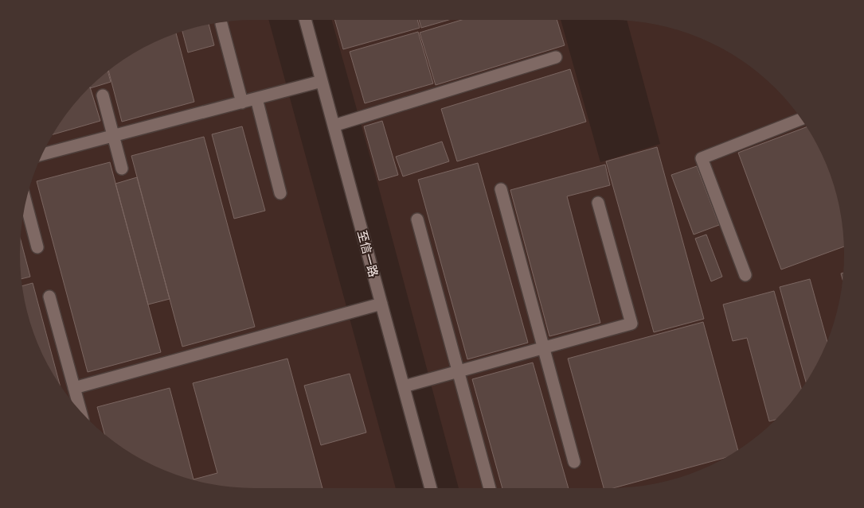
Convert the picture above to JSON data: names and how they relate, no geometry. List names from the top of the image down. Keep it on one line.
{"streets":{"street":["至信一路"]}}
